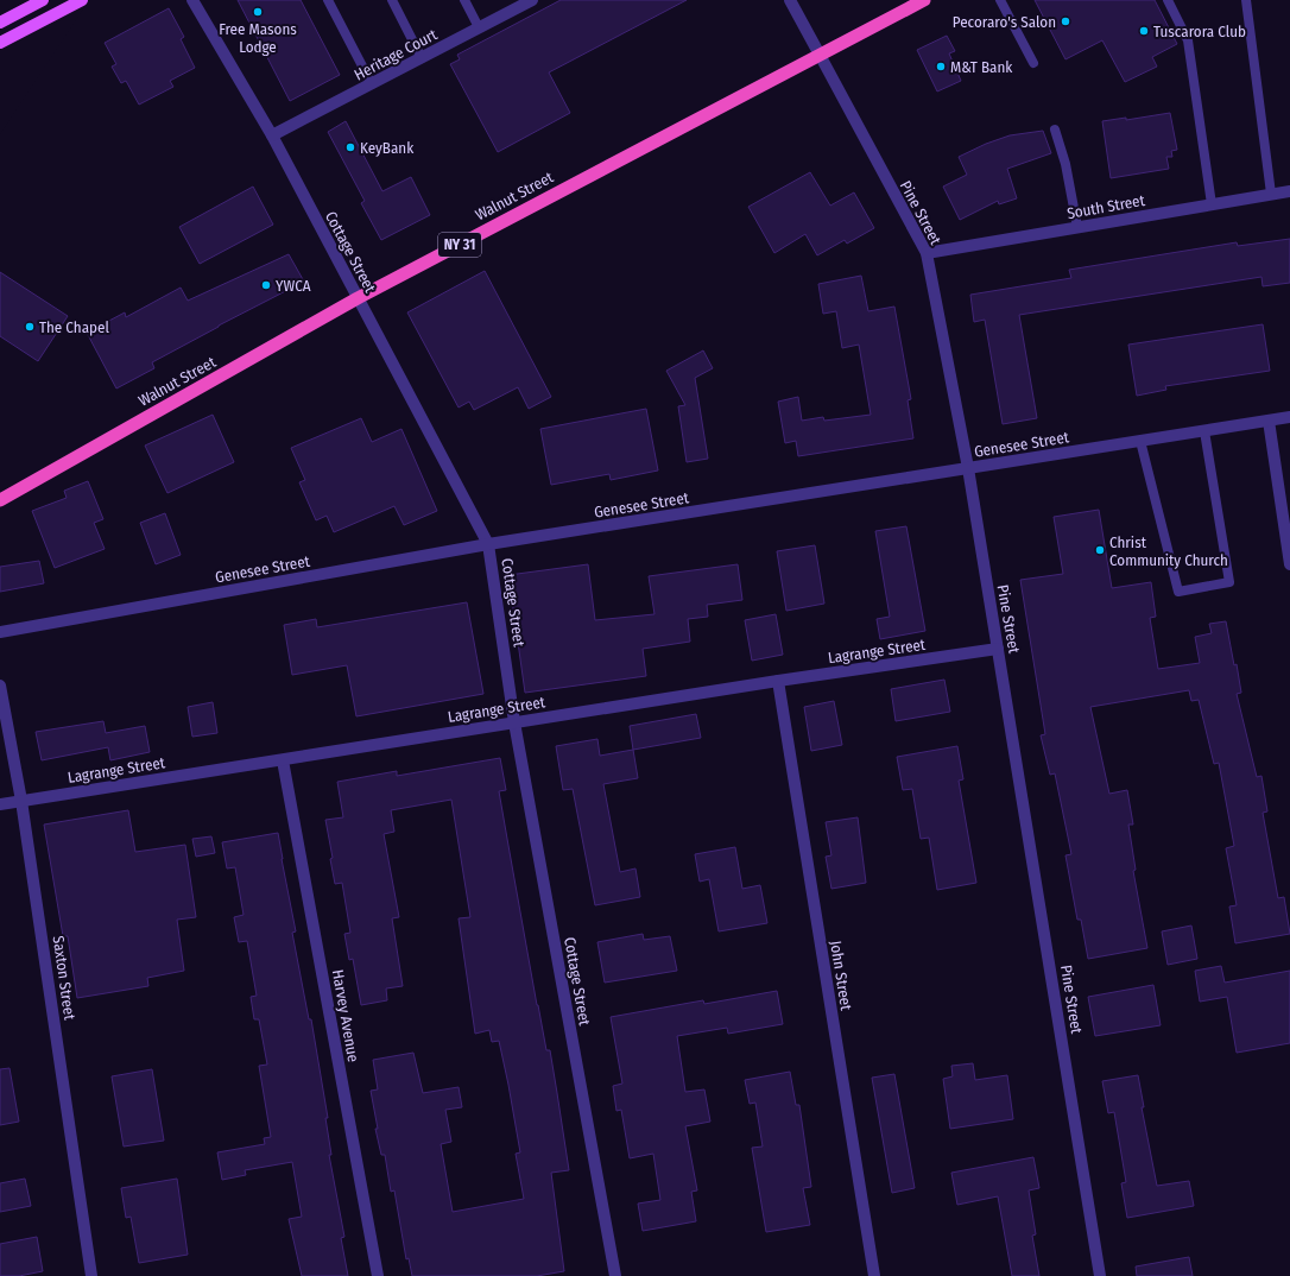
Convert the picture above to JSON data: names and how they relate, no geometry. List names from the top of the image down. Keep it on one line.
{"streets":{"highway":["Walnut Street","NY 31"],"street":["Heritage Court","South Street","Pine Street","Cottage Street","Genesee Street","Lagrange Street","John Street","Saxton Street","Harvey Avenue"]},"crossings":[["Heritage Court","Cottage Street"],["Walnut Street","Pine Street"],["Walnut Street","Cottage Street"],["South Street","Pine Street"],["Pine Street","Genesee Street"],["Pine Street","Lagrange Street"],["Cottage Street","Genesee Street"],["Cottage Street","Lagrange Street"],["Lagrange Street","John Street"],["Lagrange Street","Saxton Street"],["Lagrange Street","Harvey Avenue"]],"places":["Free Masons Lodge","Pecoraro's Salon","Tuscarora Club","M&T Bank","KeyBank","YWCA","The Chapel","Christ Community Church"]}
